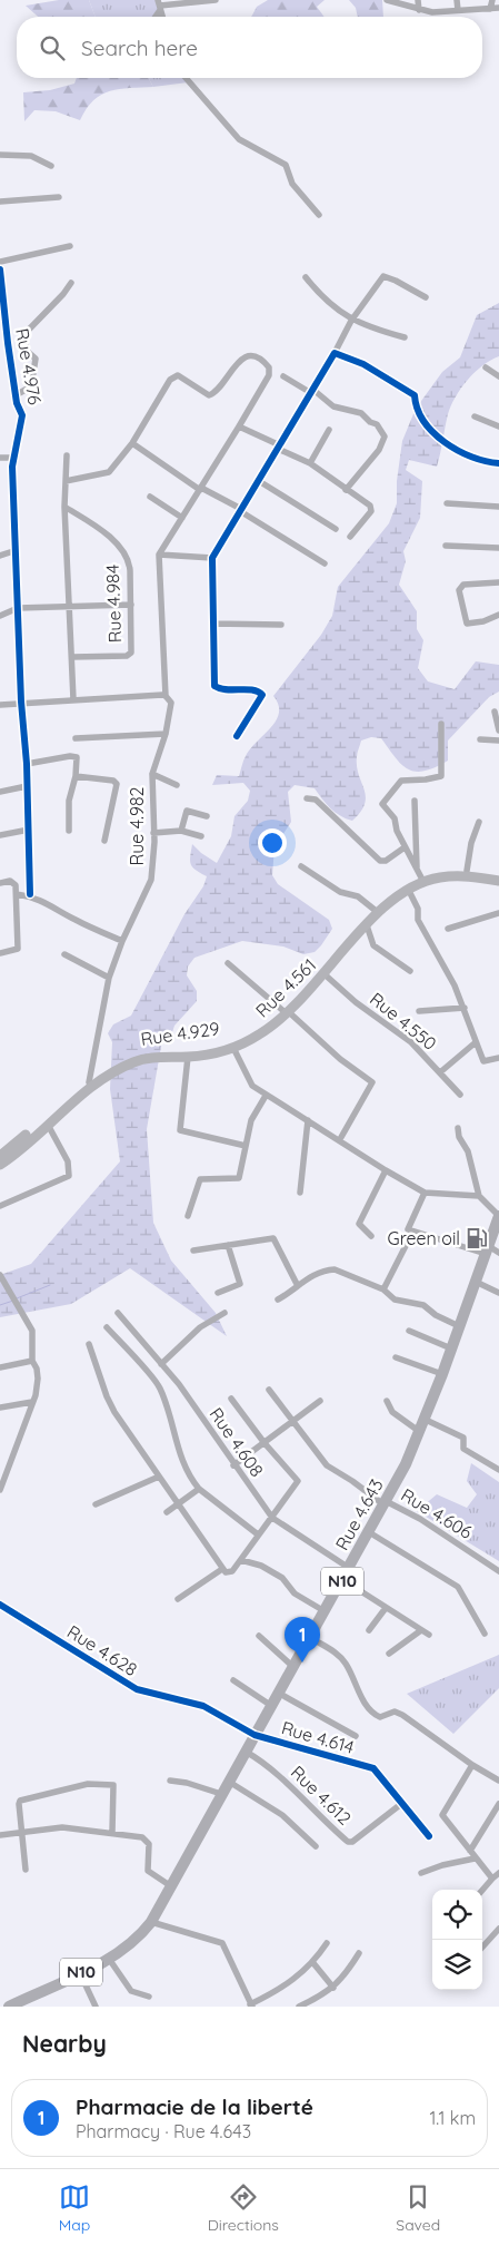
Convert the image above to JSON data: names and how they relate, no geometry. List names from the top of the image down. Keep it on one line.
{"streets":{"highway":["Rue 4.643","N10"],"main road":["Rue 4.561","Rue 4.929"],"street":["Rue 4.976","Rue 4.984","Rue 4.982","Rue 4.550","Rue 4.608","Rue 4.606","Rue 4.628","Rue 4.614","Rue 4.612"]},"crossings":[["Rue 4.982","Rue 4.929"],["Rue 4.561","Rue 4.550"],["Rue 4.561","Rue 4.929"],["Rue 4.608","Rue 4.643"],["Rue 4.606","Rue 4.643"],["Rue 4.643","N10"],["Rue 4.643","Rue 4.628"],["Rue 4.643","Rue 4.614"],["Rue 4.643","Rue 4.612"],["Rue 4.628","Rue 4.614"],["Rue 4.614","Rue 4.612"]],"places":{"fuel station":["Green oil"]},"page":{"search":"Search here","pins":"1","heading":"Nearby","list":[{"mark":"1","name":"Pharmacie de la liberté","note":"Pharmacy · Rue 4.643","value":"1.1 km"}],"nav":["Map","Directions","Saved"]}}
